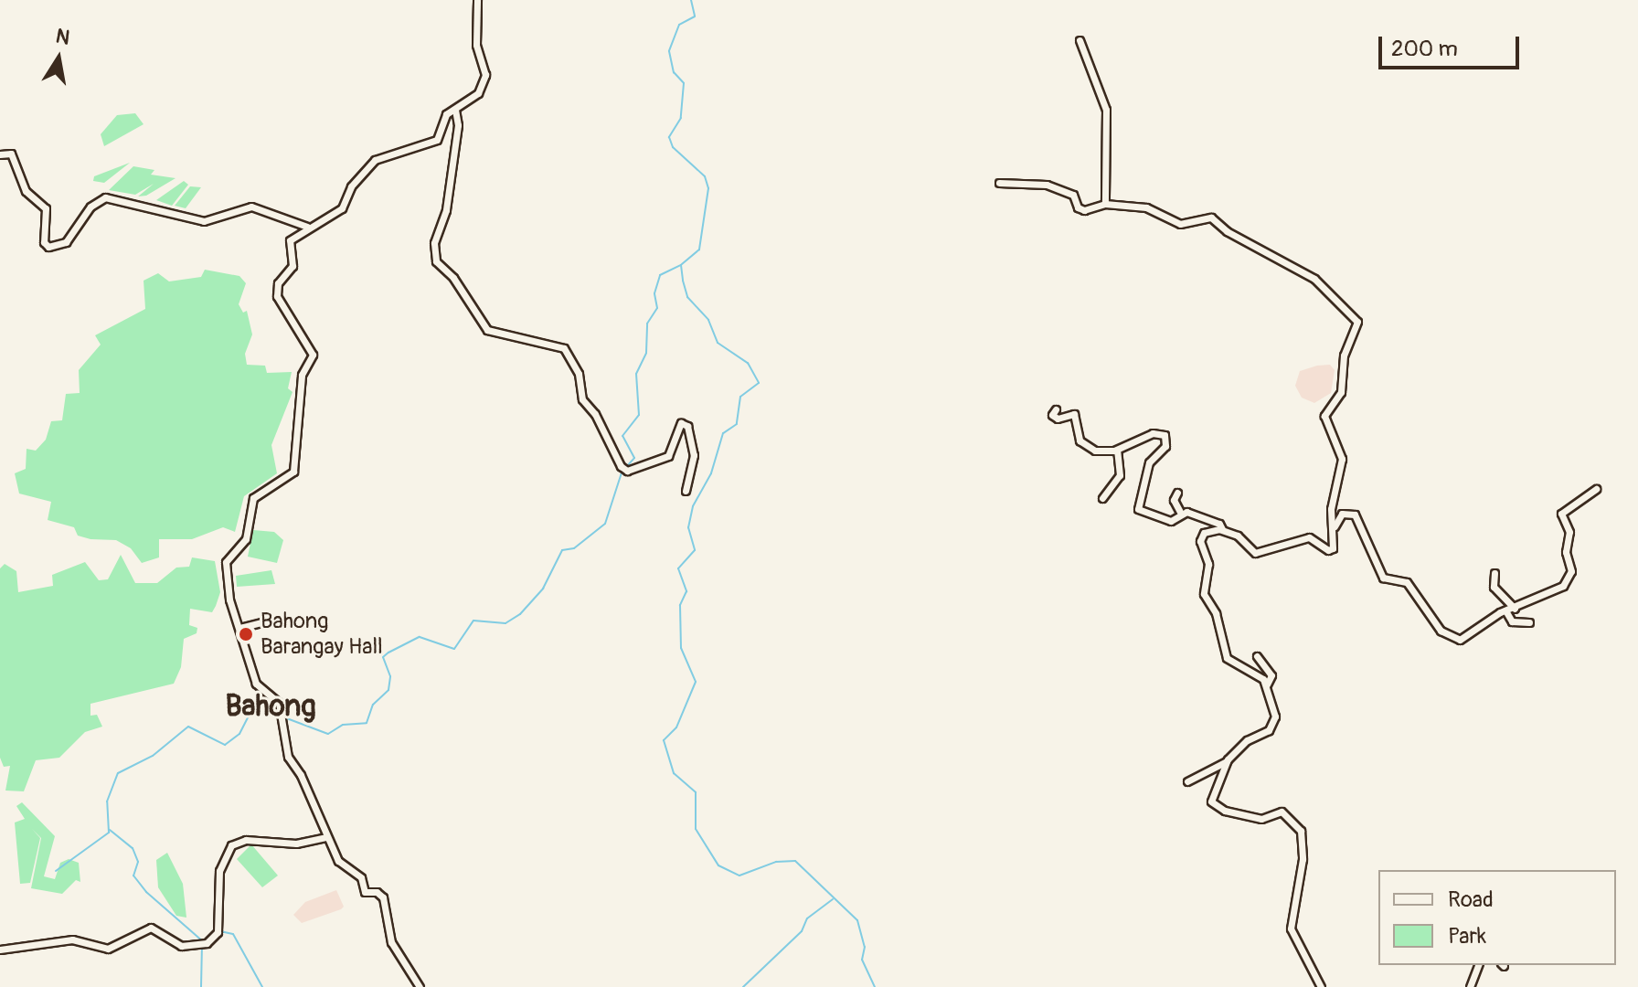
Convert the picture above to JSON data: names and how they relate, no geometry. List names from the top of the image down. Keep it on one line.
{"districts":["Bahong"],"places":["Bahong Barangay Hall"],"legend":["Road","Park"],"scale_bar":"200 m","north":"top"}
